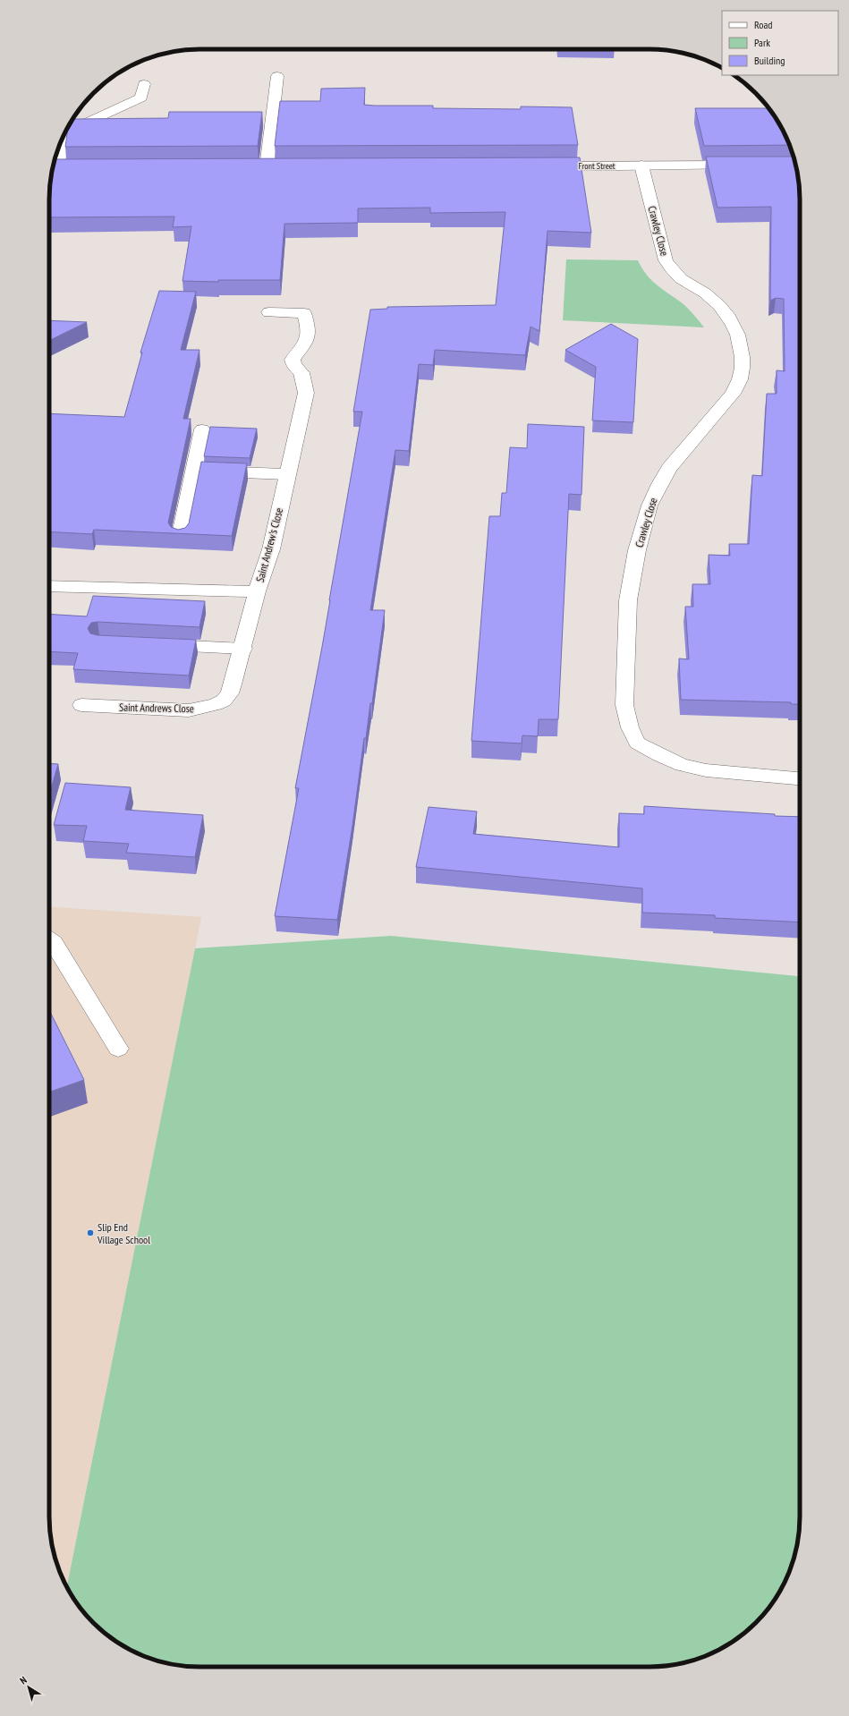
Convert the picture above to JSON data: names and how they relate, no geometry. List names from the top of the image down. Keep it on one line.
{"streets":{"street":["Front Street","Crawley Close","Saint Andrew's Close","Saint Andrews Close"]},"crossings":[["Front Street","Crawley Close"],["Saint Andrew's Close","Saint Andrews Close"]],"places":["Slip End Village School"],"legend":["Road","Park","Building"],"north":"top left"}
